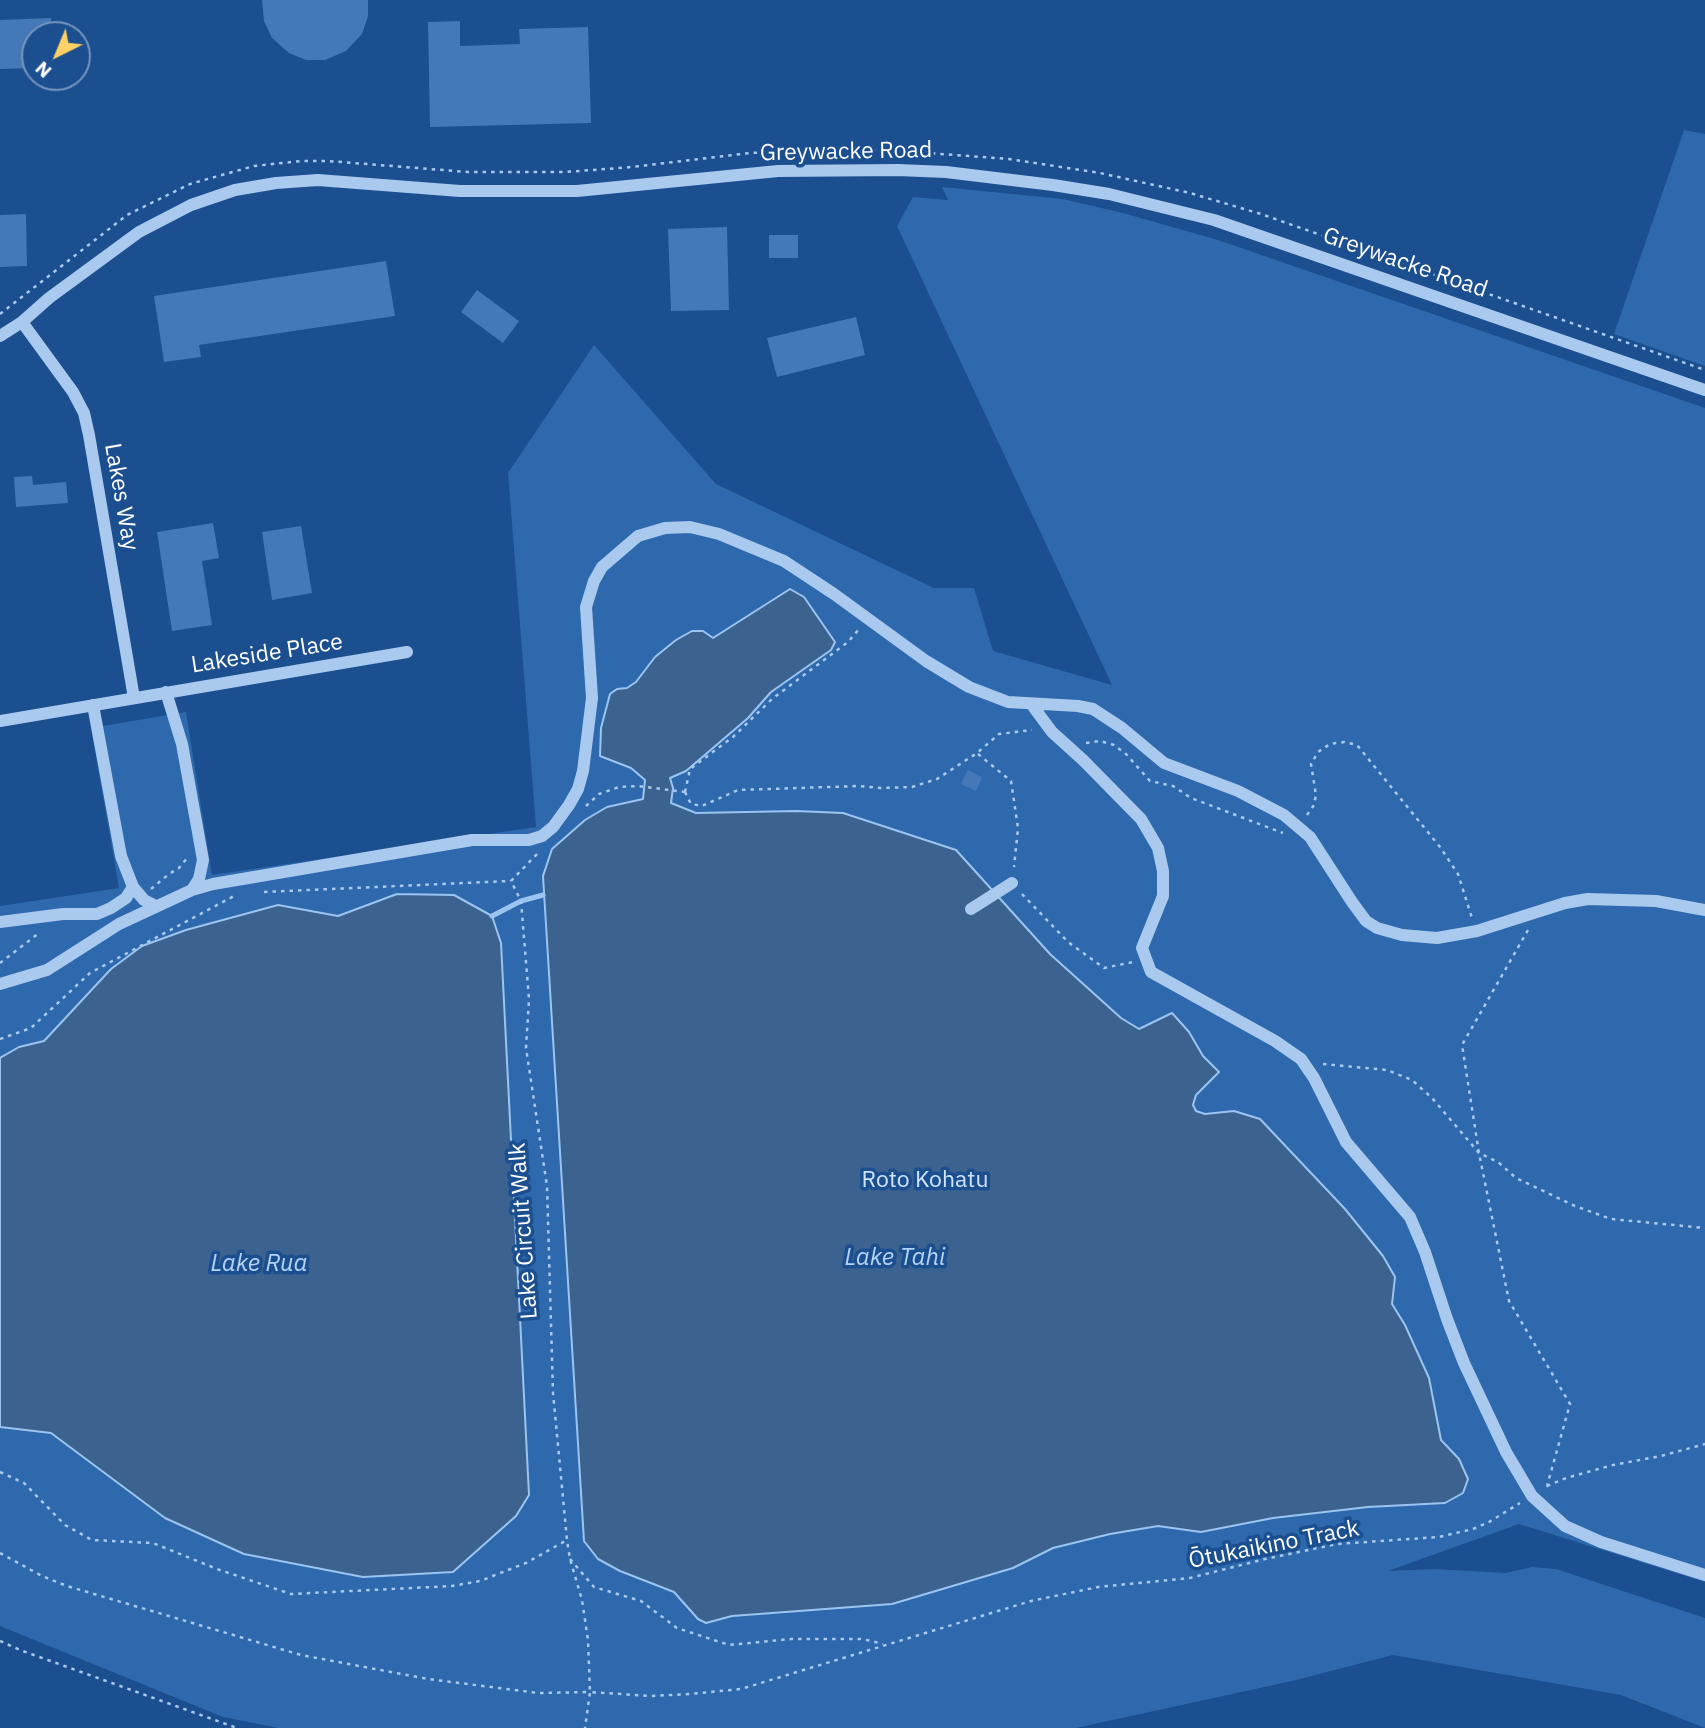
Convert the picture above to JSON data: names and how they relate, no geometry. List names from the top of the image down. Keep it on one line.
{"streets":{"street":["Greywacke Road","Lakes Way","Lakeside Place"],"path":["Lake Circuit Walk","Ōtukaikino Track"]},"crossings":[["Greywacke Road","Lakes Way"],["Lakes Way","Lakeside Place"]],"water":["Lake Tahi","Lake Rua"],"parks":["Roto Kohatu"],"north":"bottom left"}
